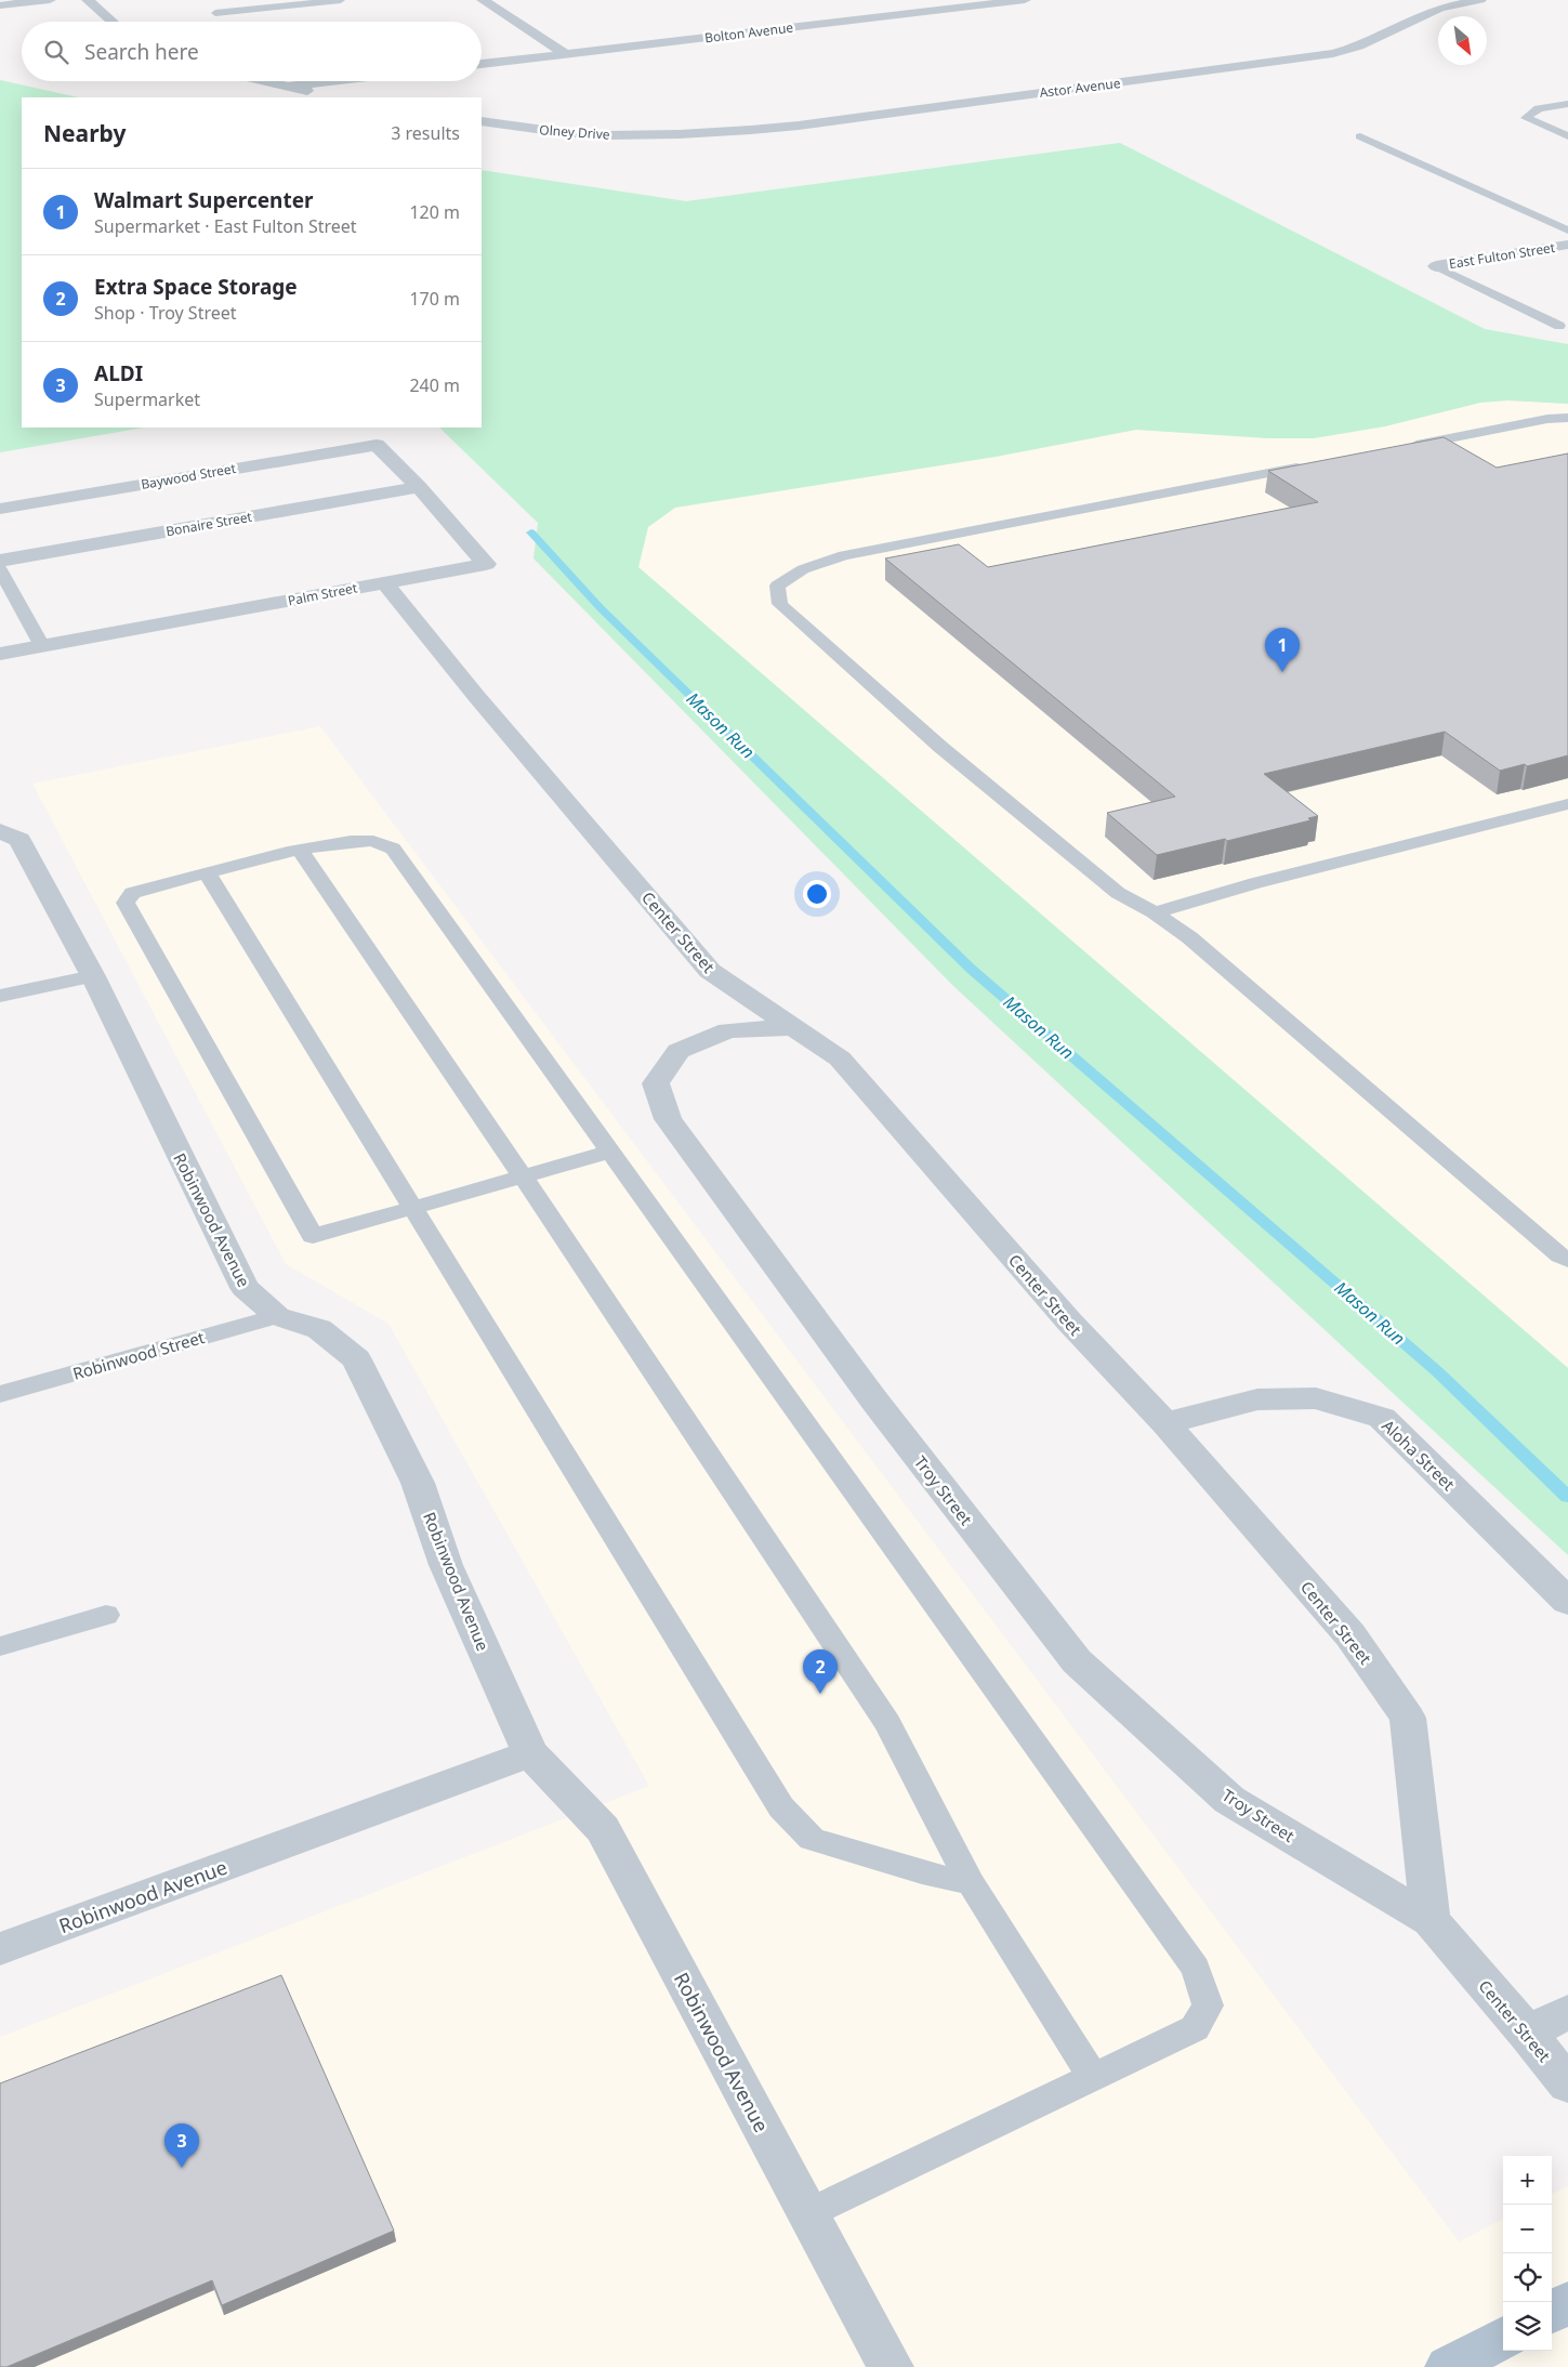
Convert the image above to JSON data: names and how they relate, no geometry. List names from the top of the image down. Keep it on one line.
{"streets":{"street":["Bolton Avenue","Astor Avenue","Olney Drive","East Fulton Street","Baywood Street","Bonaire Street","Palm Street","Center Street","Robinwood Avenue","Aloha Street","Troy Street"],"lane":["Robinwood Street"]},"crossings":[["Astor Avenue","Olney Drive"],["Baywood Street","Palm Street"],["Bonaire Street","Palm Street"],["Palm Street","Center Street"],["Center Street","Aloha Street"],["Center Street","Troy Street"],["Robinwood Avenue","Robinwood Street"]],"water":["Mason Run"],"north":"bottom right","page":{"search":"Search here","heading":["Nearby","3 results"],"list":[{"mark":"1","name":"Walmart Supercenter","note":"Supermarket · East Fulton Street","value":"120 m"},{"mark":"2","name":"Extra Space Storage","note":"Shop · Troy Street","value":"170 m"},{"mark":"3","name":"ALDI","note":"Supermarket","value":"240 m"}],"pins":["1","2","3"],"map_buttons":["+","−"]}}
